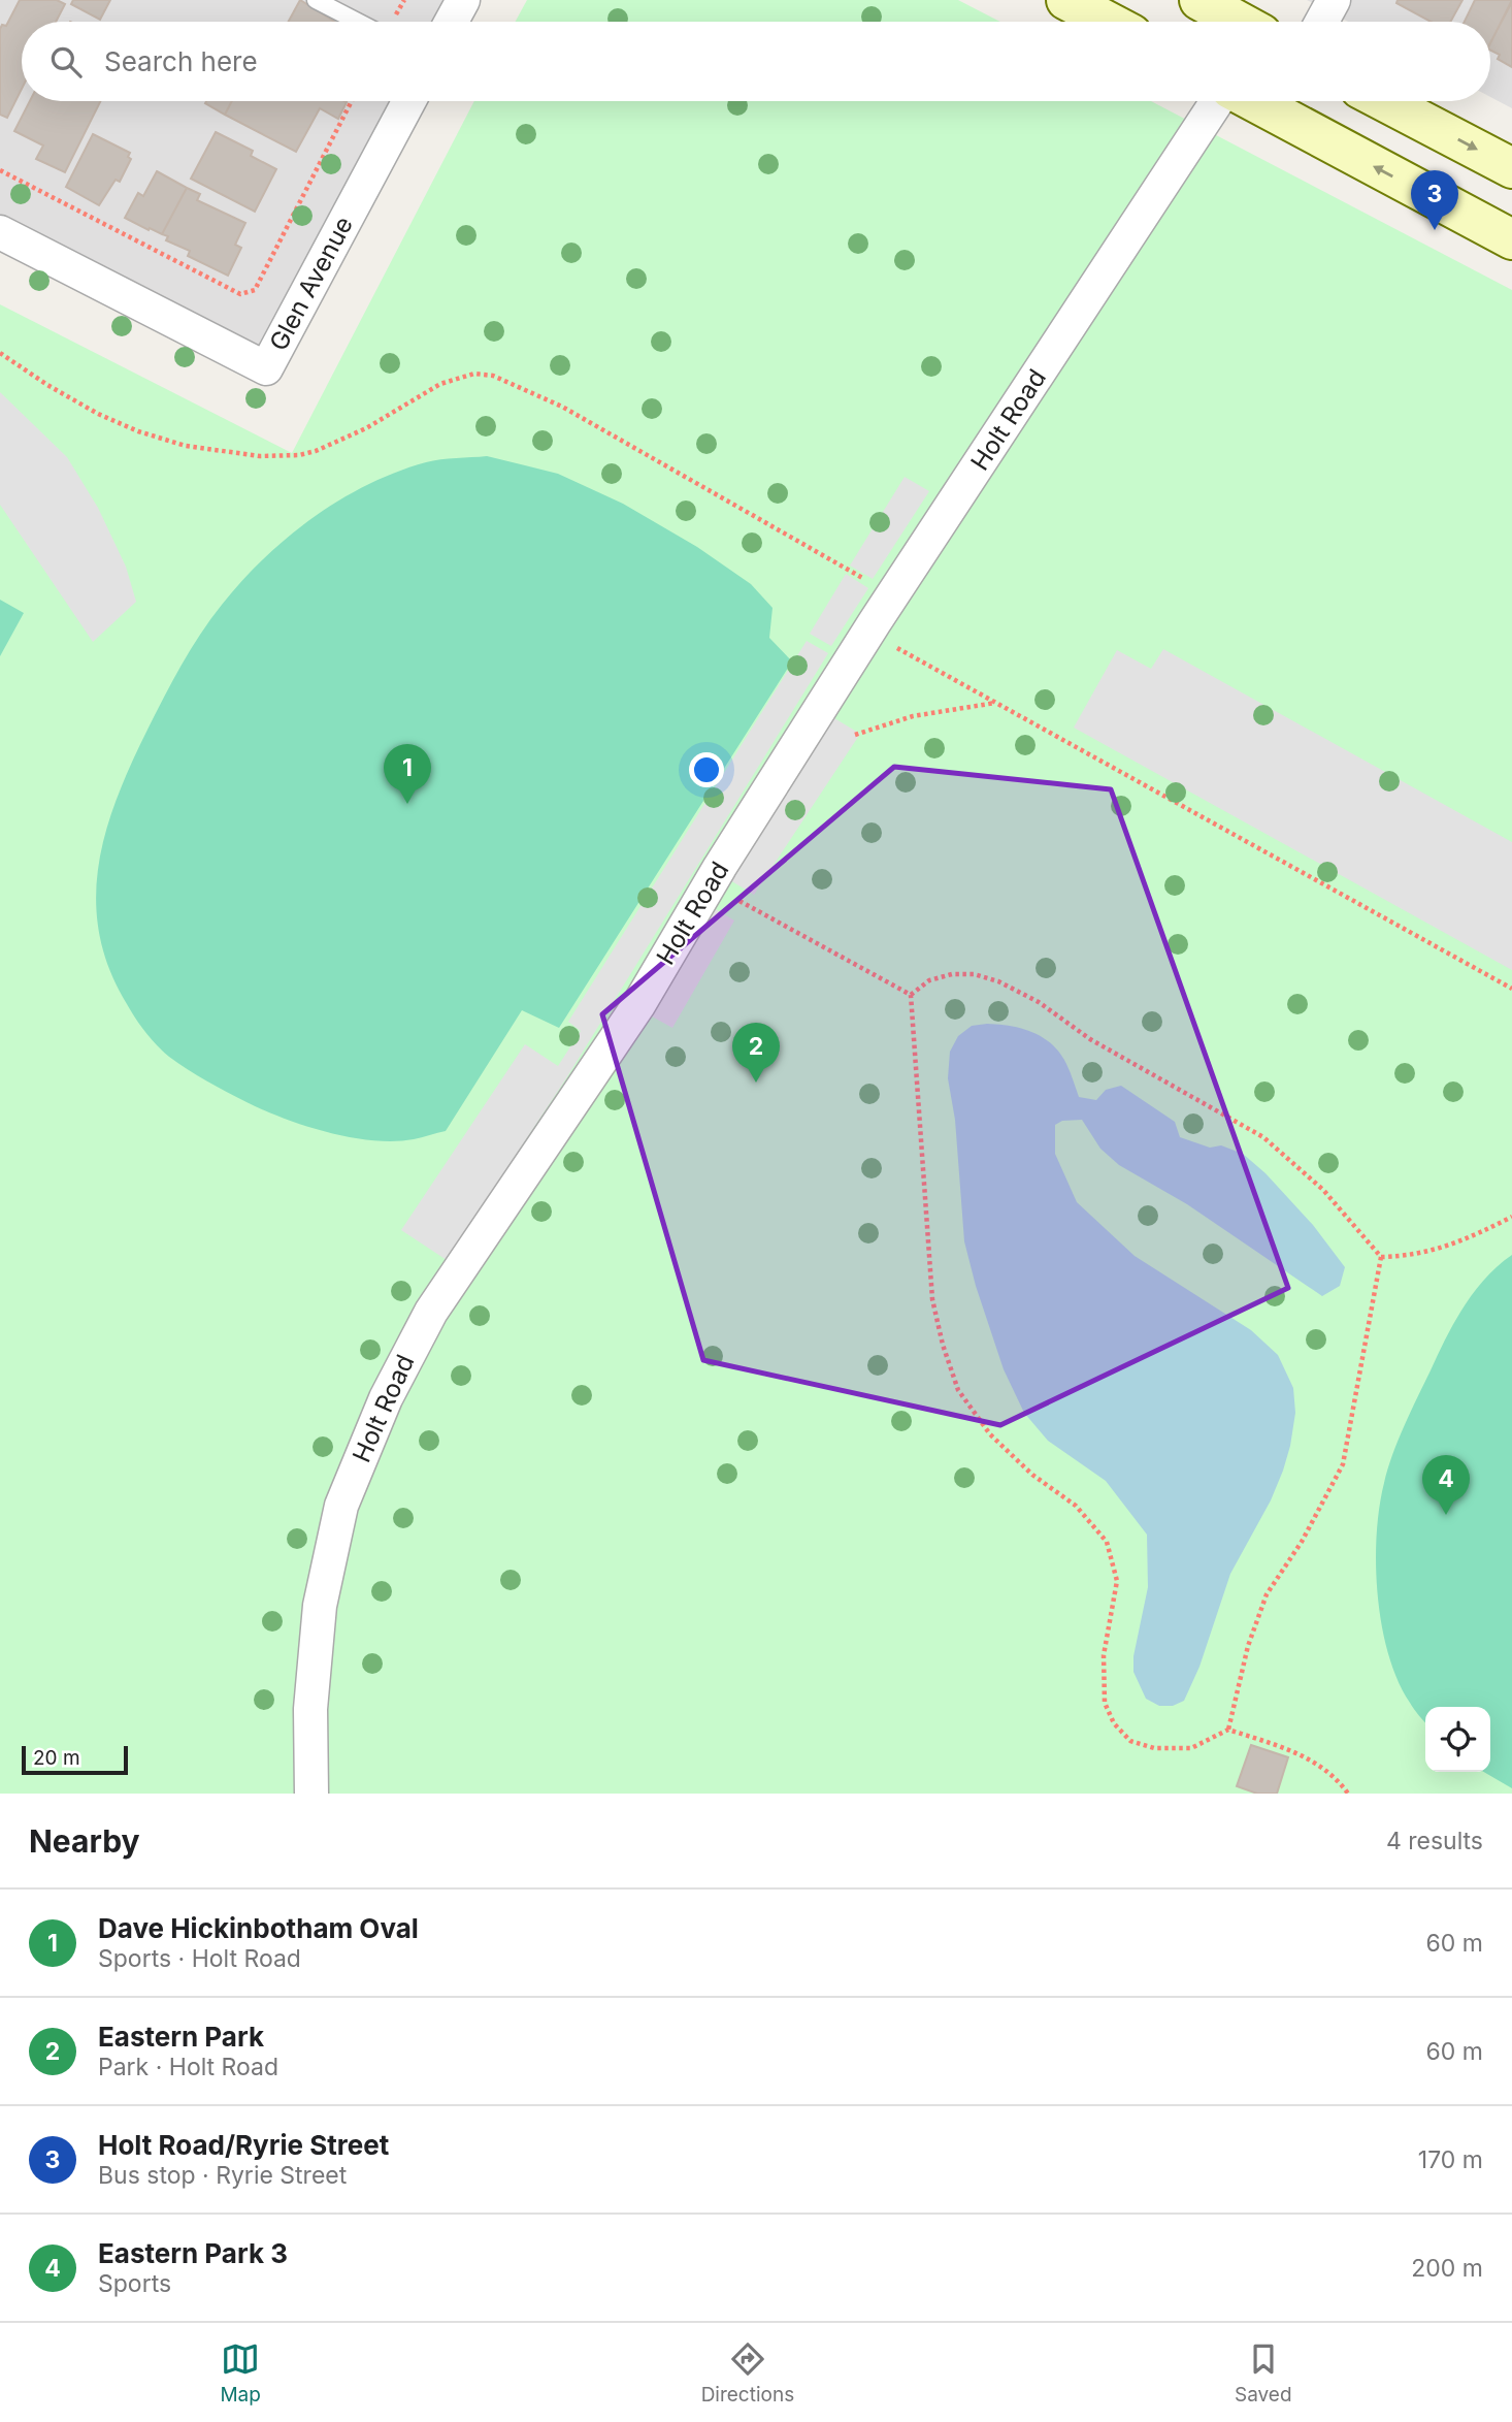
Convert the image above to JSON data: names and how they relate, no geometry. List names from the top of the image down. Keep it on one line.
{"streets":{"street":["Glen Avenue","Holt Road"]},"scale_bar":"20 m","page":{"search":"Search here","pins":["3","1","2","4"],"scale":"20 m","heading":["Nearby","4 results"],"list":[{"mark":"1","name":"Dave Hickinbotham Oval","note":"Sports · Holt Road","value":"60 m"},{"mark":"2","name":"Eastern Park","note":"Park · Holt Road","value":"60 m"},{"mark":"3","name":"Holt Road/Ryrie Street","note":"Bus stop · Ryrie Street","value":"170 m"},{"mark":"4","name":"Eastern Park 3","note":"Sports","value":"200 m"}],"nav":["Map","Directions","Saved"]}}
